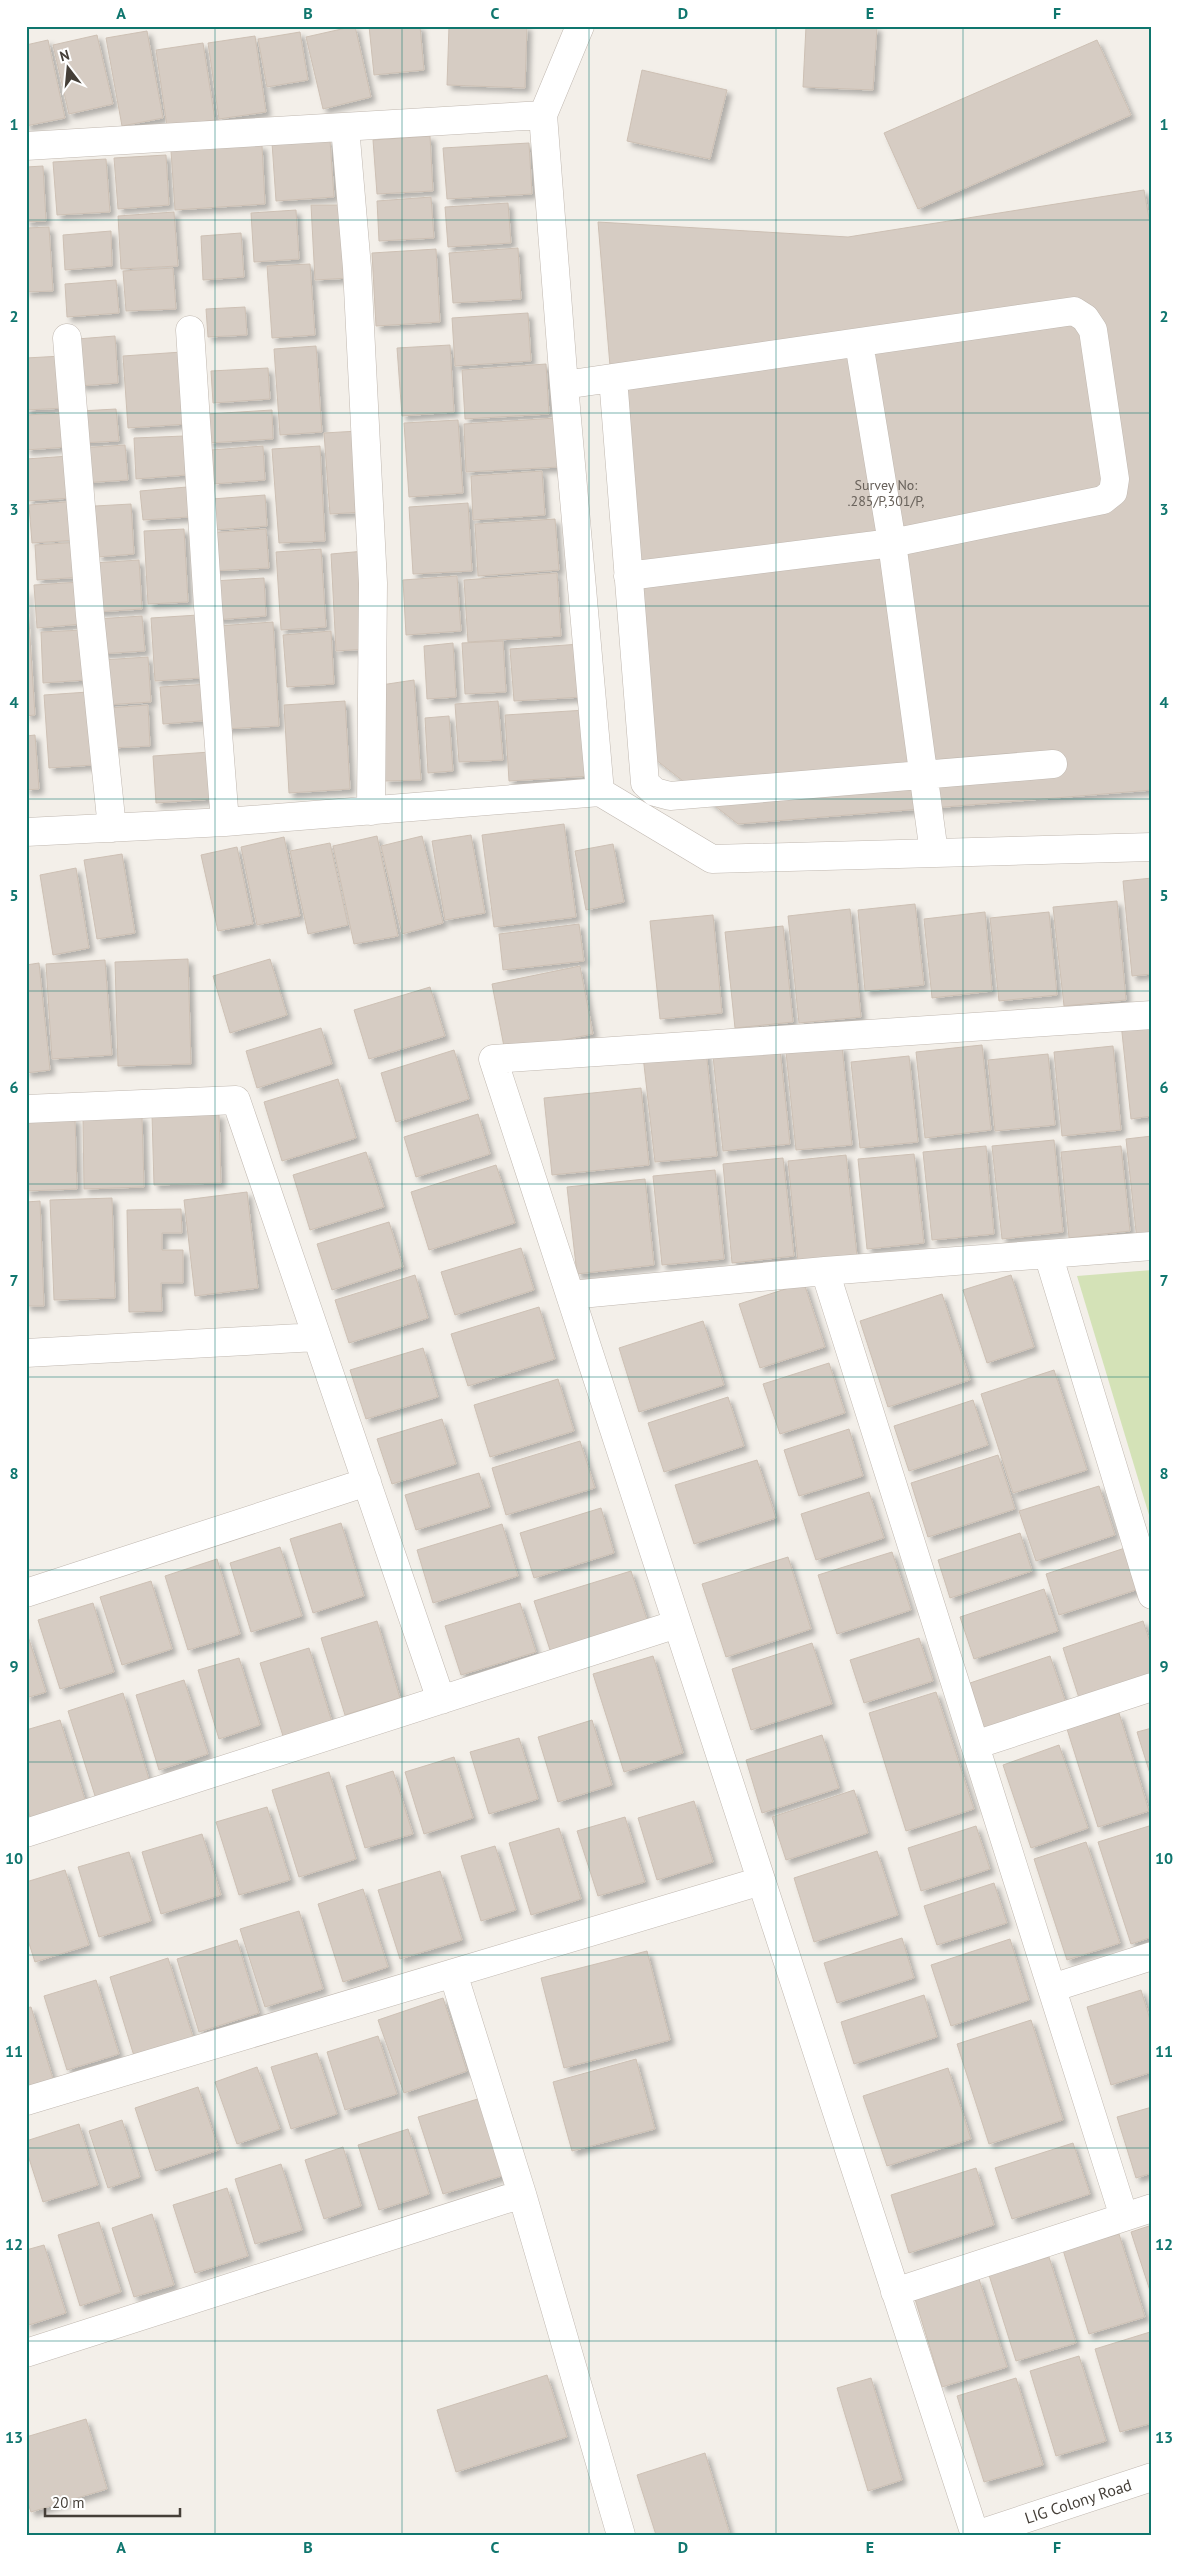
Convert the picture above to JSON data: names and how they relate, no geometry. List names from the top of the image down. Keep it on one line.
{"streets":{"street":["LIG Colony Road"]},"house_numbers":["Survey No: .285/P,301/P,"],"scale_bar":"20 m","north":"top","grid":{"columns":["A","B","C","D","E","F"],"rows":["1","2","3","4","5","6","7","8","9","10","11","12","13"]}}
